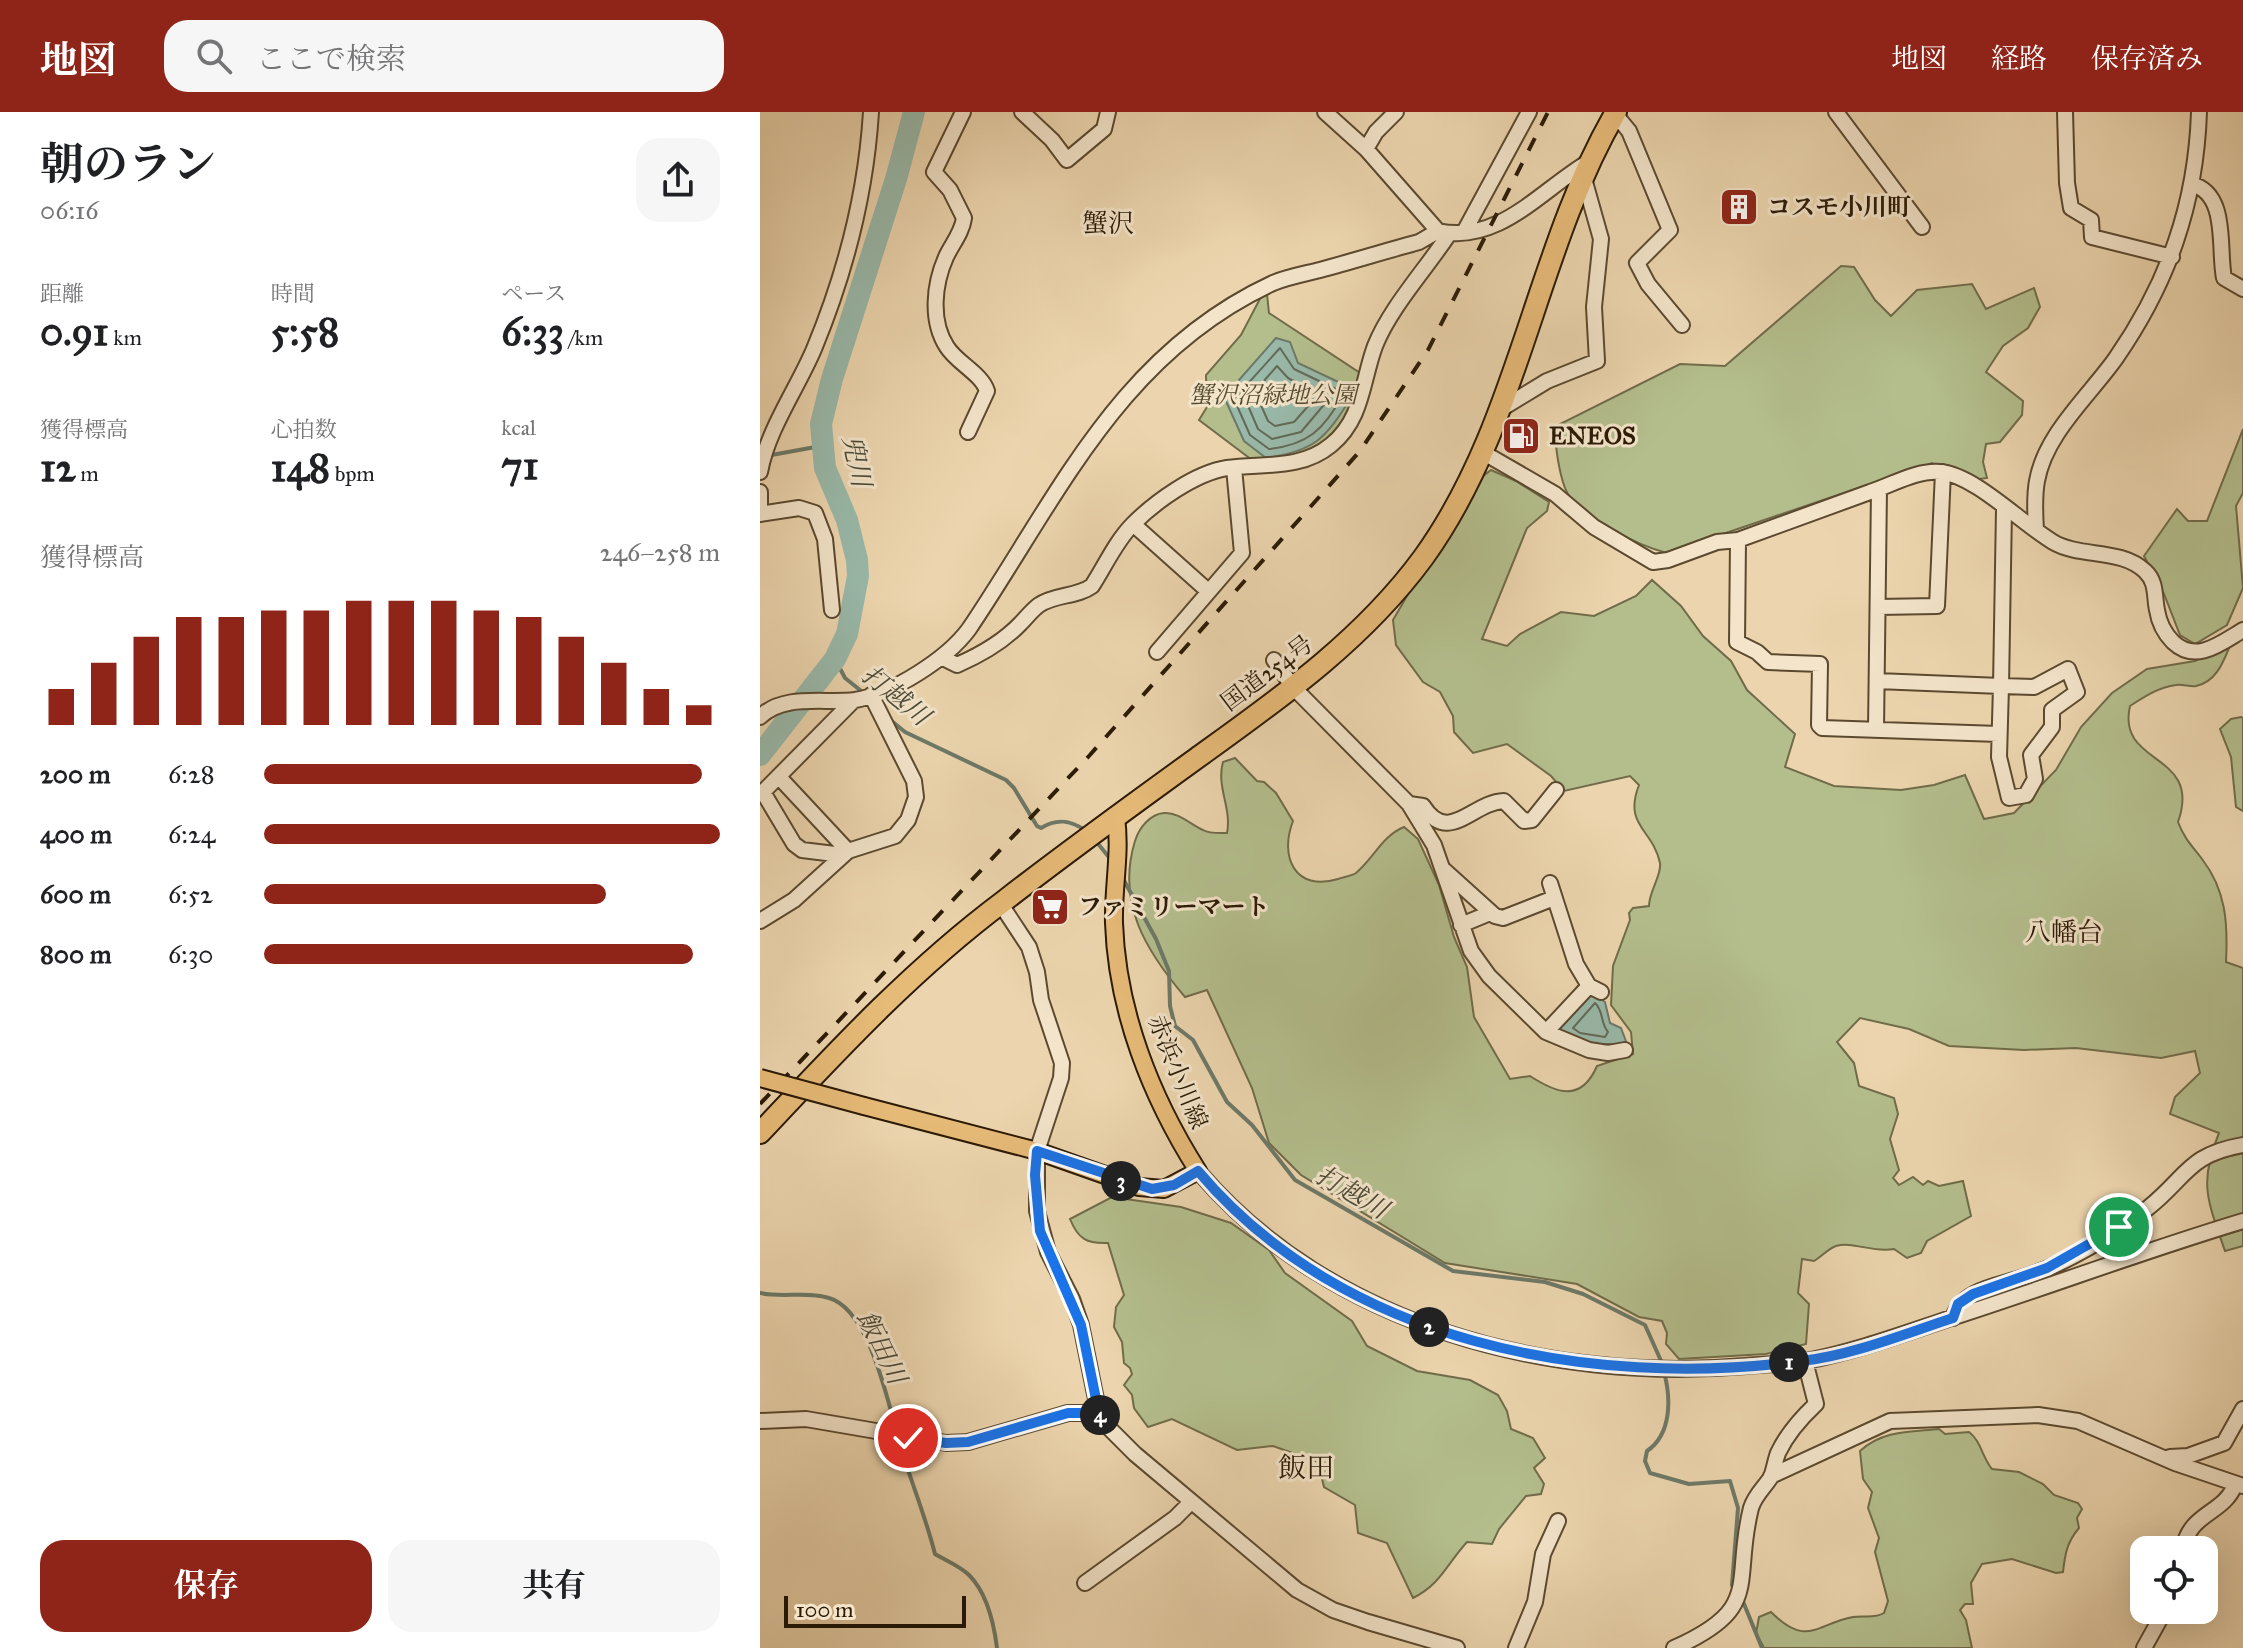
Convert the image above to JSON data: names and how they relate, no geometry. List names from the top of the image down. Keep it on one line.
{"streets":{"highway":["国道254号"],"main road":["赤浜小川線"]},"crossings":[["国道254号","赤浜小川線"]],"districts":["蟹沢","八幡台","飯田"],"water":["兜川","打越川","飯田川"],"parks":["蟹沢沼緑地公園"],"places":{"building":["コスモ小川町"],"fuel station":["ENEOS"],"supermarket":["ファミリーマート"]},"scale_bar":"100 m","page":{"header":"地図","search":"ここで検索","nav":["地図","経路","保存済み"],"heading":["朝のラン","06:16"],"stats":[["距離","0.91 km"],["時間","5:58"],["ペース","6:33 /km"],["獲得標高","12 m"],["心拍数","148 bpm"],["kcal","71"]],"chart":["獲得標高","246–258 m"],"list":[{"name":"200 m","note":"6:28"},{"name":"400 m","note":"6:24"},{"name":"600 m","note":"6:52"},{"name":"800 m","note":"6:30"}],"pins":["3","2","1","4"],"buttons":["保存","共有"],"scale":"100 m"}}
